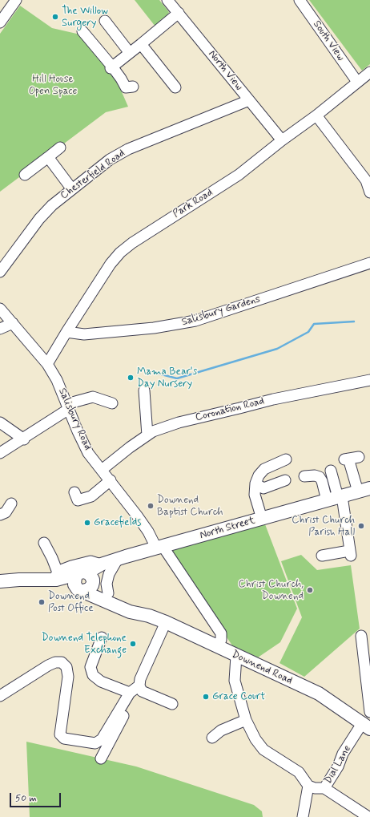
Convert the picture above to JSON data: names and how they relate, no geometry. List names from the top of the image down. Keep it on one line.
{"streets":{"main road":["North Street","Downend Road"],"street":["South View","North View","Chesterfield Road","Park Road","Salisbury Gardens","Coronation Road","Salisbury Road","Dial Lane"]},"crossings":[["South View","Park Road"],["North View","Chesterfield Road"],["North View","Park Road"],["Park Road","Salisbury Gardens"],["Park Road","Salisbury Road"],["Coronation Road","Salisbury Road"],["Salisbury Road","North Street"],["Salisbury Road","Downend Road"],["North Street","Downend Road"],["Downend Road","Dial Lane"]],"parks":["Hill House Open Space"],"places":["The Willow Surgery","Mama Bear's Day Nursery","Downend Baptist Church","Gracefields","Christ Church Parish Hall","Christ Church, Downend","Downend Post Office","Downend Telephone Exchange","Grace Court"],"scale_bar":"50 m"}
